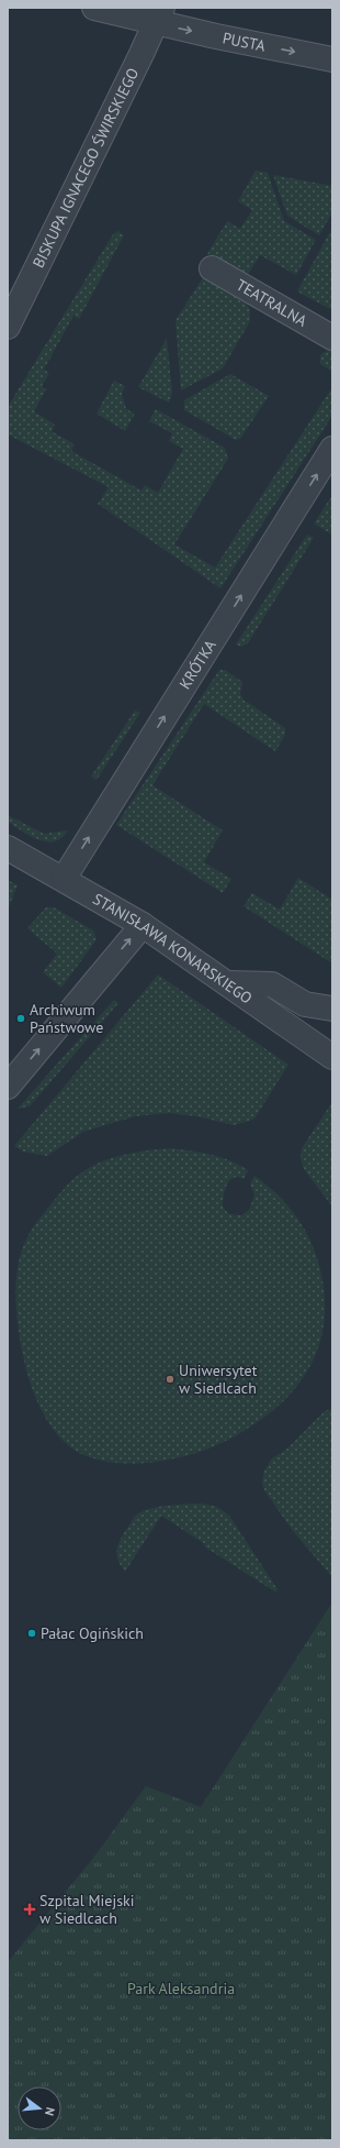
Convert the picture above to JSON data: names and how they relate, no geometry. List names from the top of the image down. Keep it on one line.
{"streets":{"street":["PUSTA","BISKUPA IGNACEGO ŚWIRSKIEGO","TEATRALNA","KRÓTKA","STANISŁAWA KONARSKIEGO"]},"crossings":[["PUSTA","BISKUPA IGNACEGO ŚWIRSKIEGO"],["KRÓTKA","STANISŁAWA KONARSKIEGO"]],"one_way":["PUSTA","KRÓTKA"],"parks":["Park Aleksandria"],"places":{"other":["Archiwum Państwowe","Uniwersytet w Siedlcach","Pałac Ogińskich"],"health":["Szpital Miejski w Siedlcach"]},"north":"right"}
